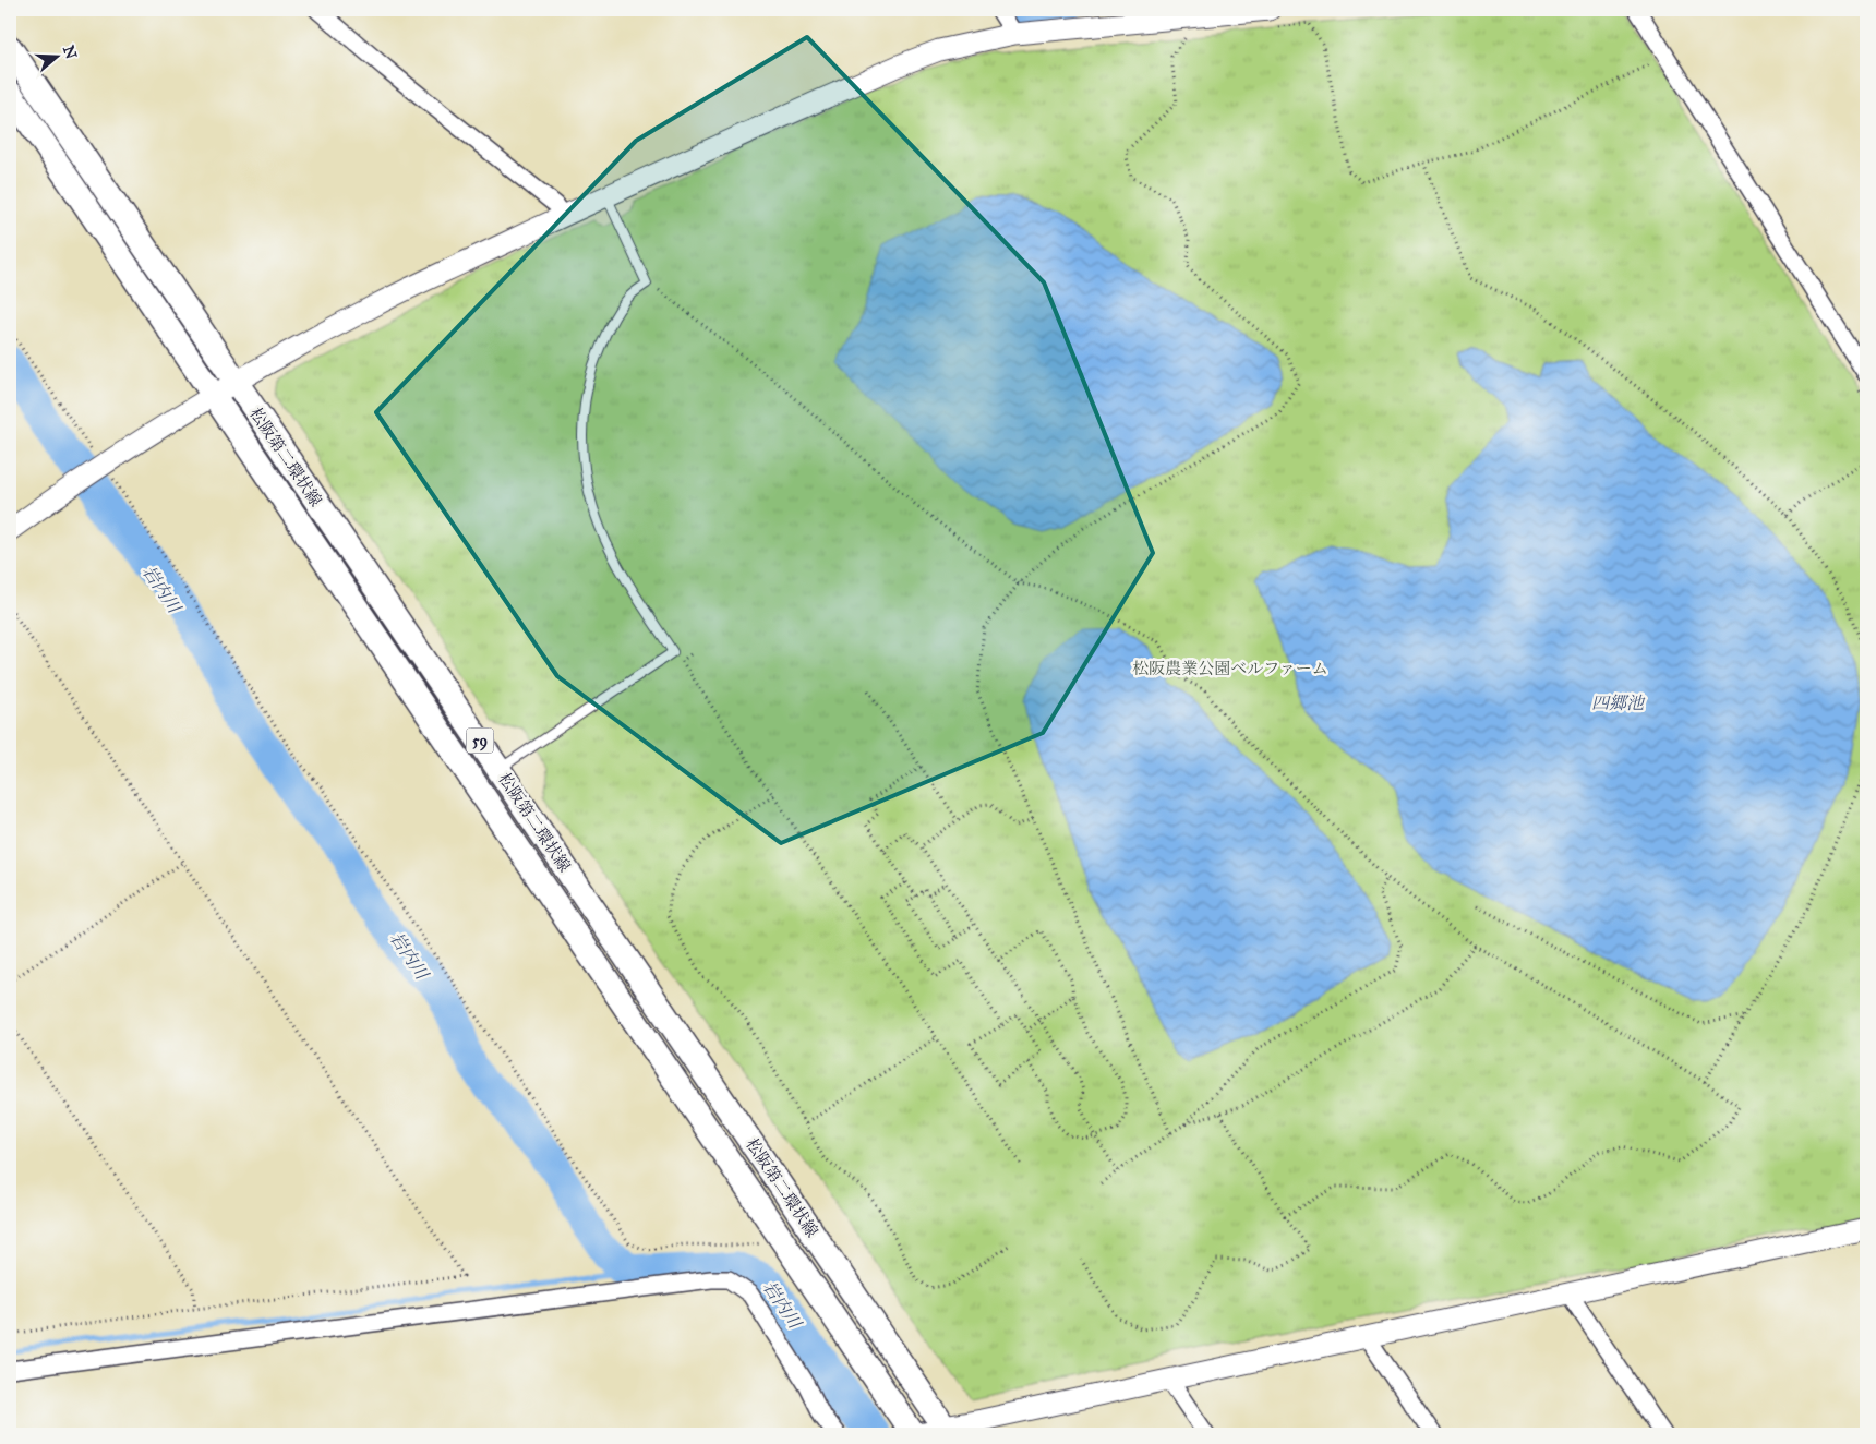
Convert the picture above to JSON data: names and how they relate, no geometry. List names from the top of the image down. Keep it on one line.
{"streets":{"main road":["松阪第二環状線","59"]},"water":["岩内川","四郷池"],"parks":["松阪農業公園ベルファーム"],"north":"right"}
